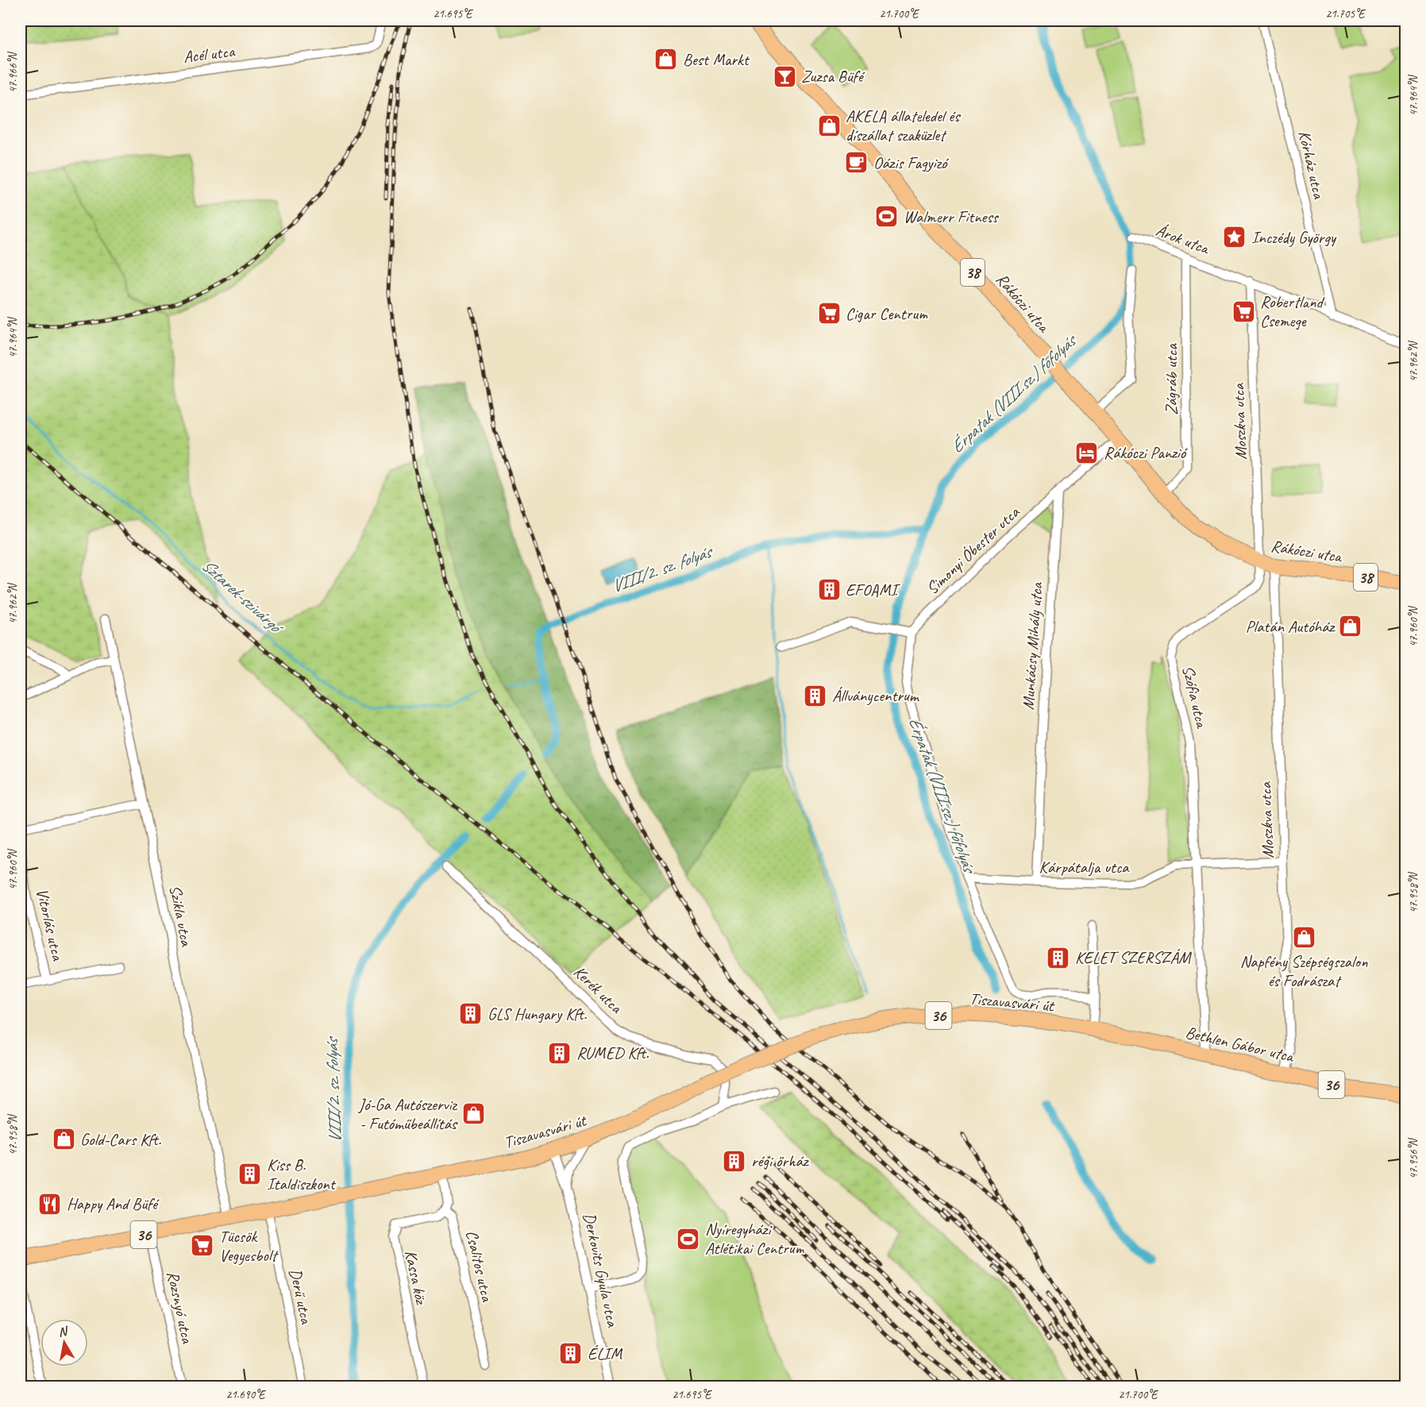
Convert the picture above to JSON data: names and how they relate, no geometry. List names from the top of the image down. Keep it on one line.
{"streets":{"main road":["38","Rákóczi utca","Tiszavasvári út","36","Bethlen Gábor utca"],"street":["Acél utca","Kórház utca","Árok utca","Zágráb utca","Moszkva utca","Simonyi Óbester utca","Munkácsy Mihály utca","Szófia utca","Kárpátalja utca","Szikla utca","Vitorlás utca","Kerék utca","Csalitos utca","Derkovits Gyula utca","Kassa köz","Derű utca","Rozsnyó utca"]},"crossings":[["Kórház utca","Árok utca"],["Árok utca","Zágráb utca"],["Árok utca","Moszkva utca"],["Rákóczi utca","Zágráb utca"],["Rákóczi utca","Moszkva utca"],["Moszkva utca","Kárpátalja utca"],["Moszkva utca","Bethlen Gábor utca"],["Simonyi Óbester utca","Munkácsy Mihály utca"],["Munkácsy Mihály utca","Kárpátalja utca"],["Szófia utca","Kárpátalja utca"],["Szófia utca","Bethlen Gábor utca"],["Szikla utca","Tiszavasvári út"],["Tiszavasvári út","Bethlen Gábor utca"],["Tiszavasvári út","Csalitos utca"],["Tiszavasvári út","Derkovits Gyula utca"],["Tiszavasvári út","Derű utca"],["Tiszavasvári út","Rozsnyó utca"],["Csalitos utca","Kassa köz"]],"water":["Érpatak (VIII.sz.) főfolyás","VIII/2. sz. folyás","Sztarek-szivárgó"],"places":{"shop":["Best Markt","AKELA állateledel és díszállat szaküzlet","Platán Autóház","Napfény Szépségszalon és Fodrászat","Jó-Ga Autószerviz - Futóműbeállítás","Gold-Cars Kft."],"bar":["Zuzsa Büfé"],"cafe":["Oázis Fagyizó"],"sports":["Walmerr Fitness","Nyíregyházi Atlétikai Centrum"],"place":["Inczédy György"],"supermarket":["Robertland Csemege","Cigar Centrum","Tücsök Vegyesbolt"],"hotel":["Rákóczi Panzió"],"building":["EFOAMI","Állványcentrum","KELET SZERSZÁM","GLS Hungary Kft.","RUMED Kft.","régi őrház","Kiss B. Italdiszkont","ÉLIM"],"restaurant":["Happy And Büfé"]},"north":"top","coordinates":["21.695°E","21.700°E","21.705°E","47.966°N","47.964°N","47.962°N","47.960°N","47.958°N","47.956°N","21.690°E"]}
